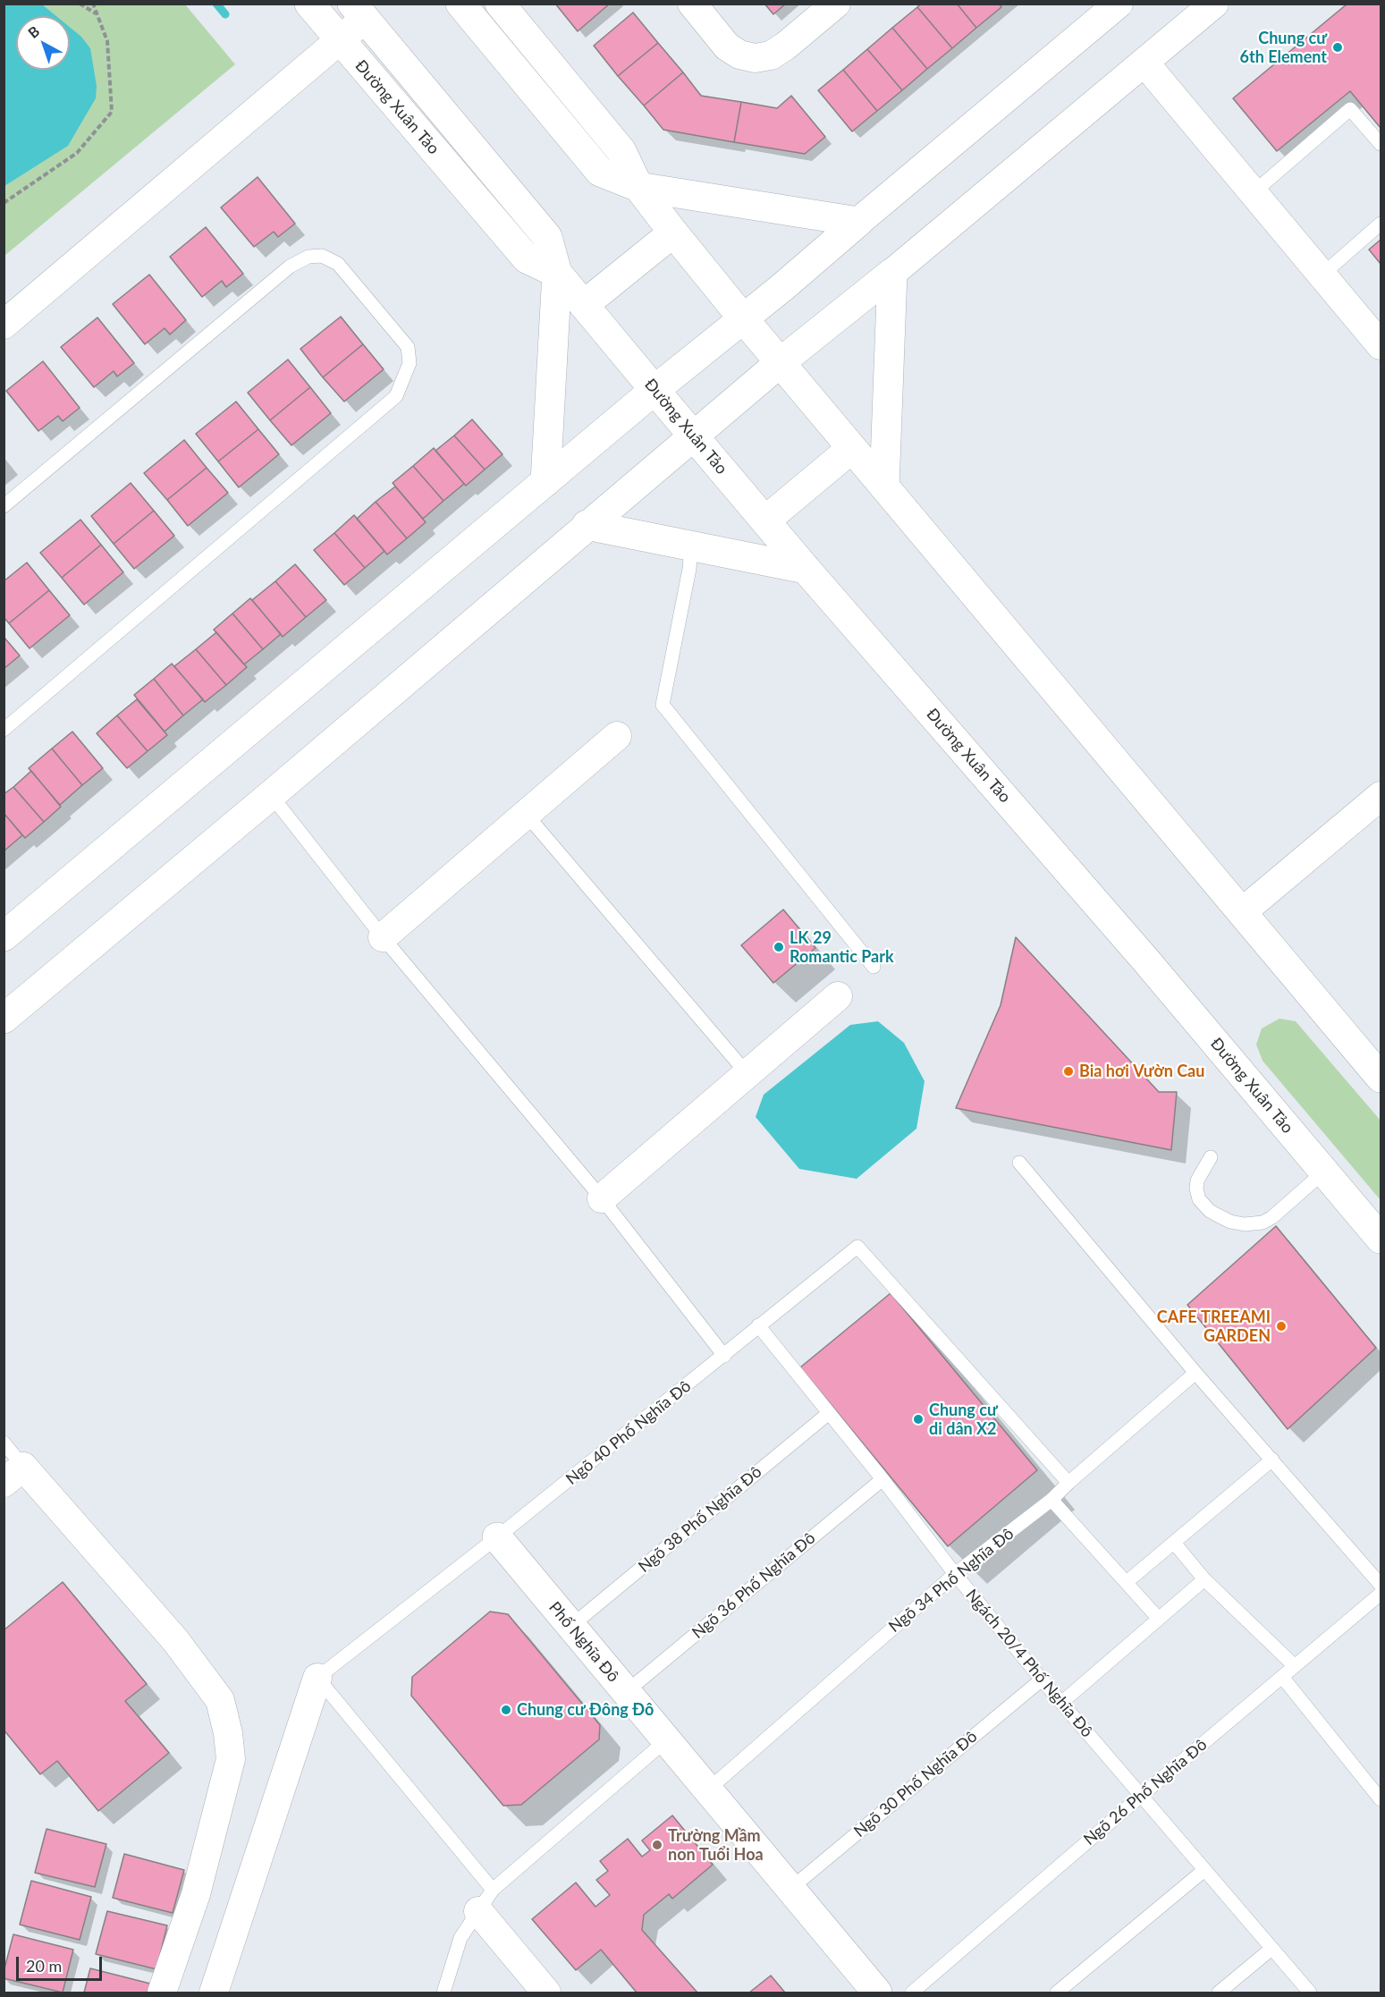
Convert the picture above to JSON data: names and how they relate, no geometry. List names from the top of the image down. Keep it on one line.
{"streets":{"street":["Đường Xuân Tảo","Phố Nghĩa Đô"],"lane":["Ngõ 40 Phố Nghĩa Đô","Ngõ 38 Phố Nghĩa Đô","Ngõ 34 Phố Nghĩa Đô","Ngõ 36 Phố Nghĩa Đô","Ngách 20/4 Phố Nghĩa Đô","Ngõ 30 Phố Nghĩa Đô","Ngõ 26 Phố Nghĩa Đô"]},"crossings":[["Ngõ 40 Phố Nghĩa Đô","Ngõ 34 Phố Nghĩa Đô"],["Ngõ 40 Phố Nghĩa Đô","Phố Nghĩa Đô"],["Ngõ 40 Phố Nghĩa Đô","Ngách 20/4 Phố Nghĩa Đô"],["Ngõ 38 Phố Nghĩa Đô","Phố Nghĩa Đô"],["Ngõ 38 Phố Nghĩa Đô","Ngách 20/4 Phố Nghĩa Đô"],["Ngõ 34 Phố Nghĩa Đô","Phố Nghĩa Đô"],["Ngõ 34 Phố Nghĩa Đô","Ngách 20/4 Phố Nghĩa Đô"],["Ngõ 36 Phố Nghĩa Đô","Phố Nghĩa Đô"],["Ngõ 36 Phố Nghĩa Đô","Ngách 20/4 Phố Nghĩa Đô"],["Phố Nghĩa Đô","Ngõ 30 Phố Nghĩa Đô"],["Ngách 20/4 Phố Nghĩa Đô","Ngõ 30 Phố Nghĩa Đô"],["Ngách 20/4 Phố Nghĩa Đô","Ngõ 26 Phố Nghĩa Đô"]],"places":["Chung cư 6th Element","LK 29 Romantic Park","Bia hơi Vườn Cau","CAFE TREEAMI GARDEN","Chung cư di dân X2","Chung cư Đông Đô","Trường Mầm non Tuổi Hoa"],"scale_bar":"20 m","north":"top left"}
